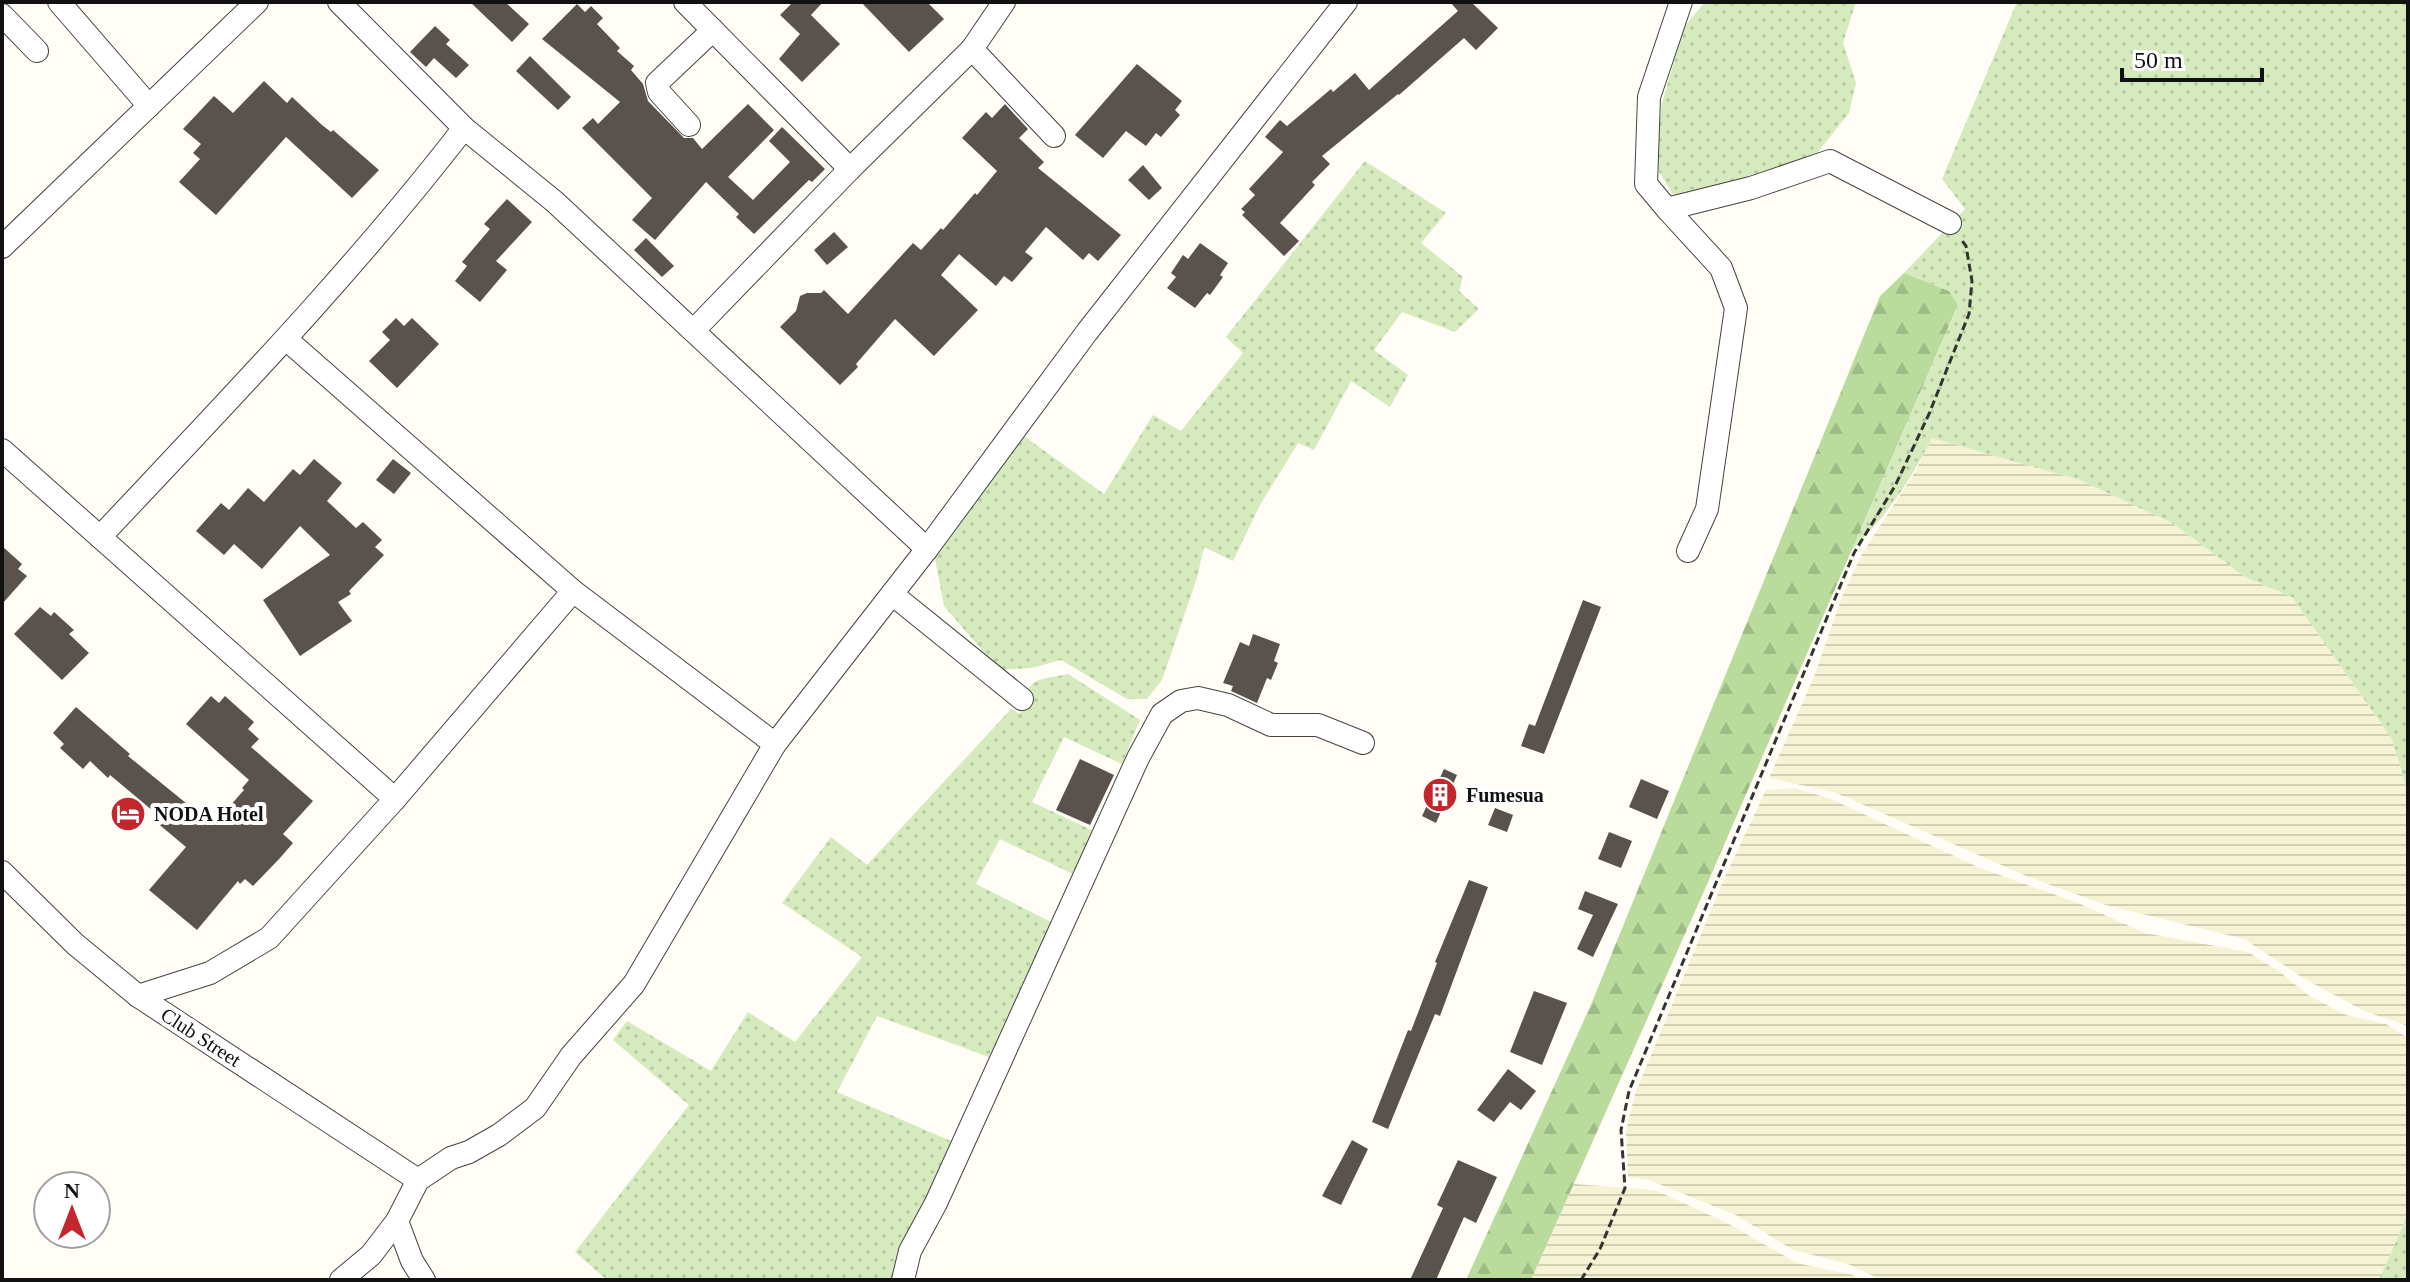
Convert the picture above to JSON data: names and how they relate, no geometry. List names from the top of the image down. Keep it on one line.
{"streets":{"street":["Club Street"]},"places":{"building":["Fumesua"],"hotel":["NODA Hotel"]},"scale_bar":"50 m","north":"top"}
